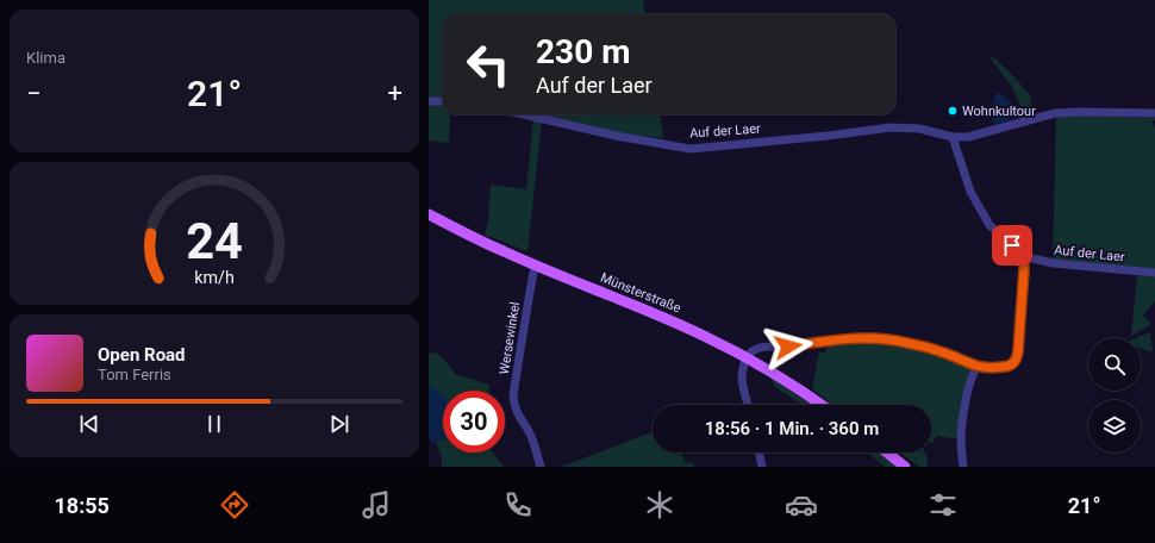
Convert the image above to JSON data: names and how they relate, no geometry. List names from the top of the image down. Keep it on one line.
{"streets":{"main road":["Münsterstraße"],"street":["Auf der Laer","Wersewinkel"]},"crossings":[["Münsterstraße","Wersewinkel"]],"places":["Wohnkultour"],"page":{"tile":"Klima","turn":["230 m","Auf der Laer"],"heat":["−","21°","+"],"song":["Open Road","Tom Ferris"],"limit":"30","trip":"18:56 · 1 Min. · 360 m","tabs":["18:55","21°"],"gauge":["24","km/h"]}}
